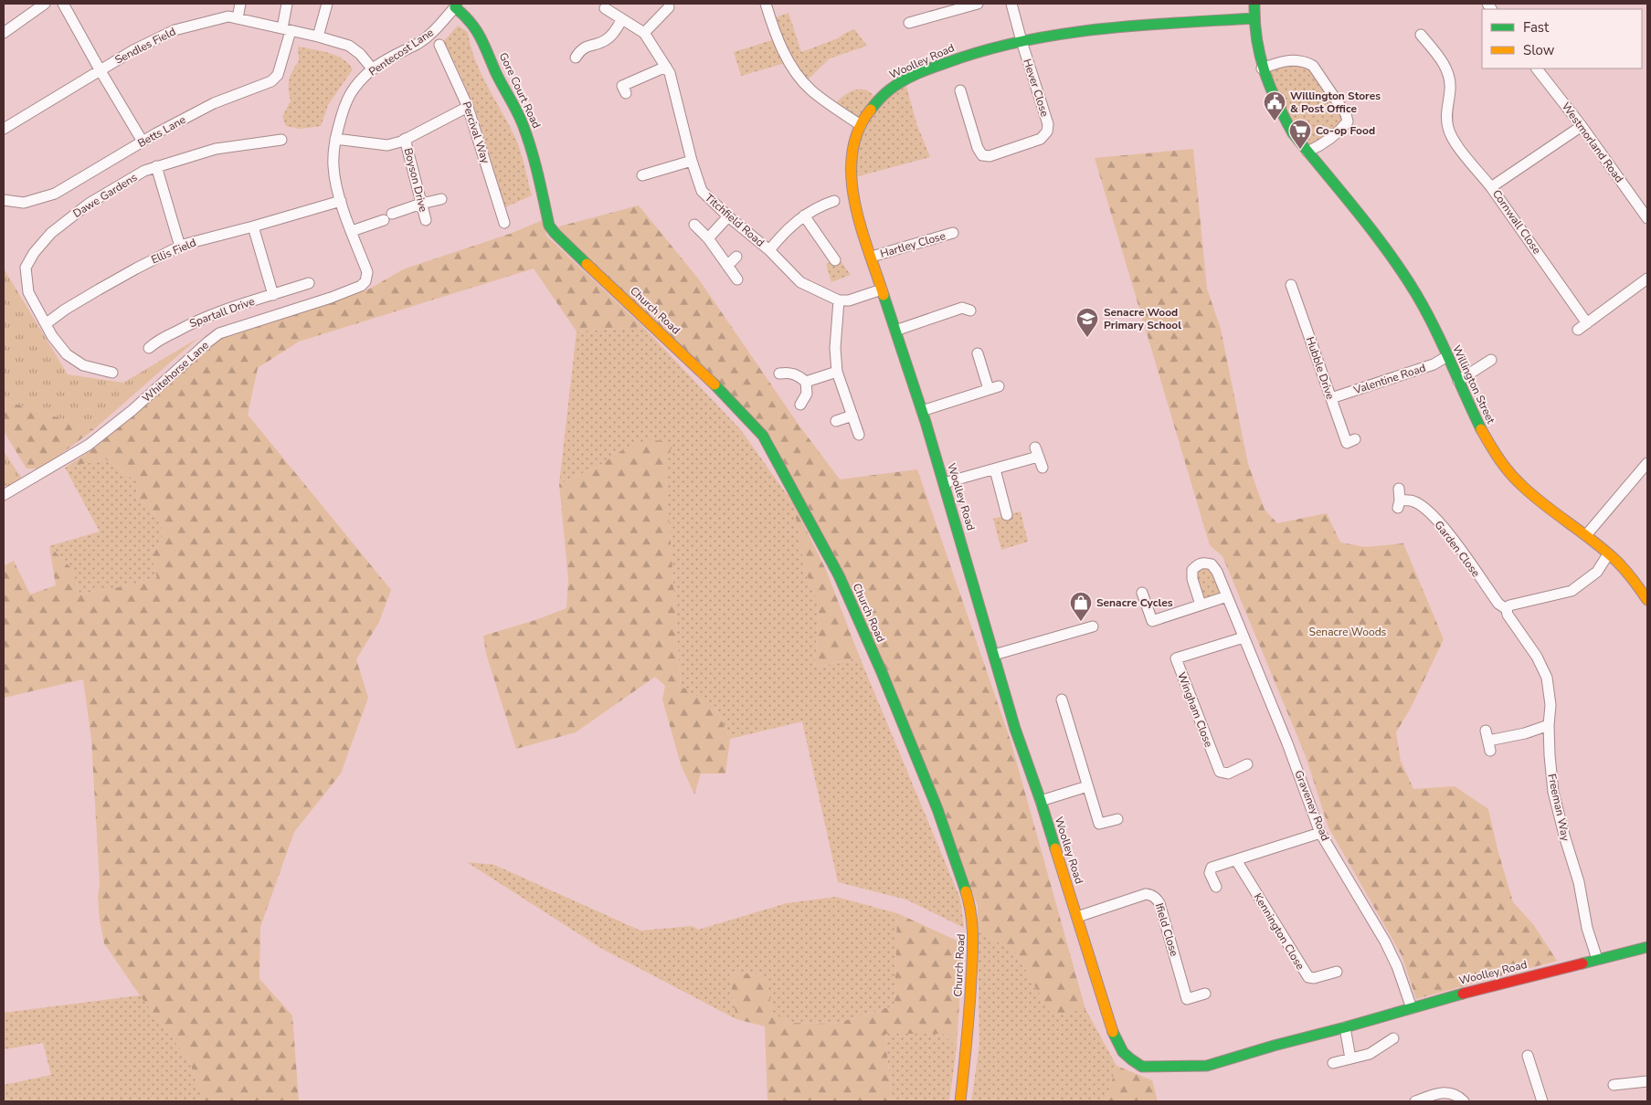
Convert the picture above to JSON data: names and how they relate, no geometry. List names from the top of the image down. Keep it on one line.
{"streets":{"street":["Sendles Field","Pentecost Lane","Woolley Road","Hever Close","Gore Court Road","Betts Lane","Percival Way","Westmorland Road","Boyson Drive","Dawe Gardens","Titchfield Road","Cornwall Close","Hartley Close","Ellis Field","Church Road","Spartall Drive","Hubble Drive","Whitehorse Lane","Valentine Road","Willington Street","Garden Close","Wingham Close","Graveney Road","Freeman Way","Ifield Close","Kennington Close"]},"crossings":[["Sendles Field","Pentecost Lane"],["Sendles Field","Betts Lane"],["Pentecost Lane","Gore Court Road"],["Pentecost Lane","Ellis Field"],["Pentecost Lane","Whitehorse Lane"],["Woolley Road","Hever Close"],["Woolley Road","Hartley Close"],["Woolley Road","Willington Street"],["Woolley Road","Graveney Road"],["Woolley Road","Freeman Way"],["Woolley Road","Ifield Close"],["Gore Court Road","Church Road"],["Westmorland Road","Cornwall Close"],["Dawe Gardens","Ellis Field"],["Hubble Drive","Valentine Road"],["Valentine Road","Willington Street"],["Garden Close","Freeman Way"],["Wingham Close","Graveney Road"]],"parks":["Senacre Woods"],"places":{"public building":["Willington Stores & Post Office"],"supermarket":["Co-op Food"],"school or university":["Senacre Wood Primary School"],"shop":["Senacre Cycles"]},"legend":["Fast","Slow"]}
